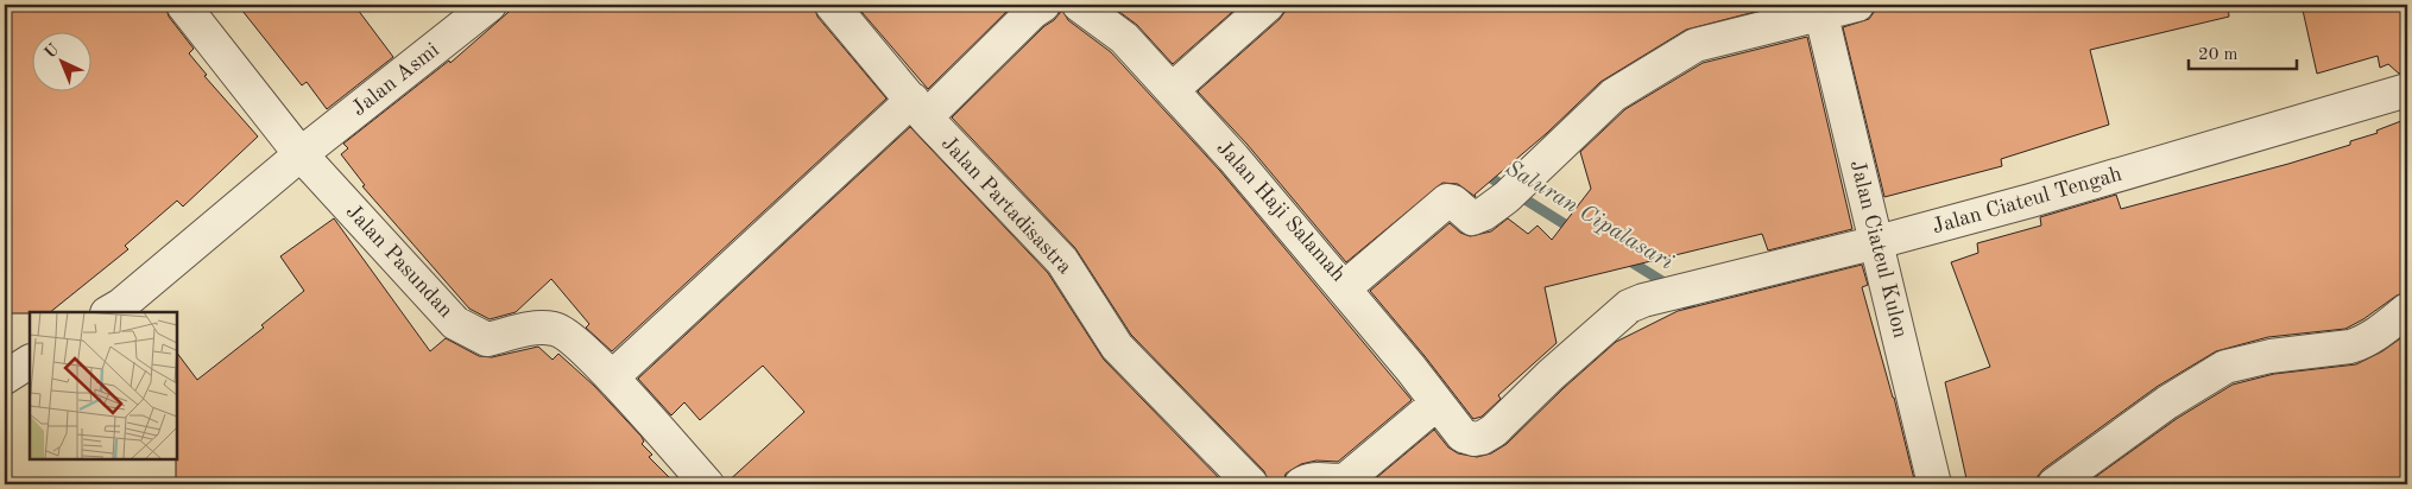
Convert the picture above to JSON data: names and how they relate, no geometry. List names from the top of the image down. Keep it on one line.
{"streets":{"street":["Jalan Asmi","Jalan Ciateul Tengah","Jalan Partadisastra","Jalan Haji Salamah","Jalan Ciateul Kulon","Jalan Pasundan"]},"crossings":[["Jalan Asmi","Jalan Pasundan"],["Jalan Ciateul Tengah","Jalan Haji Salamah"],["Jalan Ciateul Tengah","Jalan Ciateul Kulon"],["Jalan Haji Salamah","Jalan Ciateul Kulon"]],"water":["Saluran Cipalasari"],"scale_bar":"20 m","north":"top left"}
